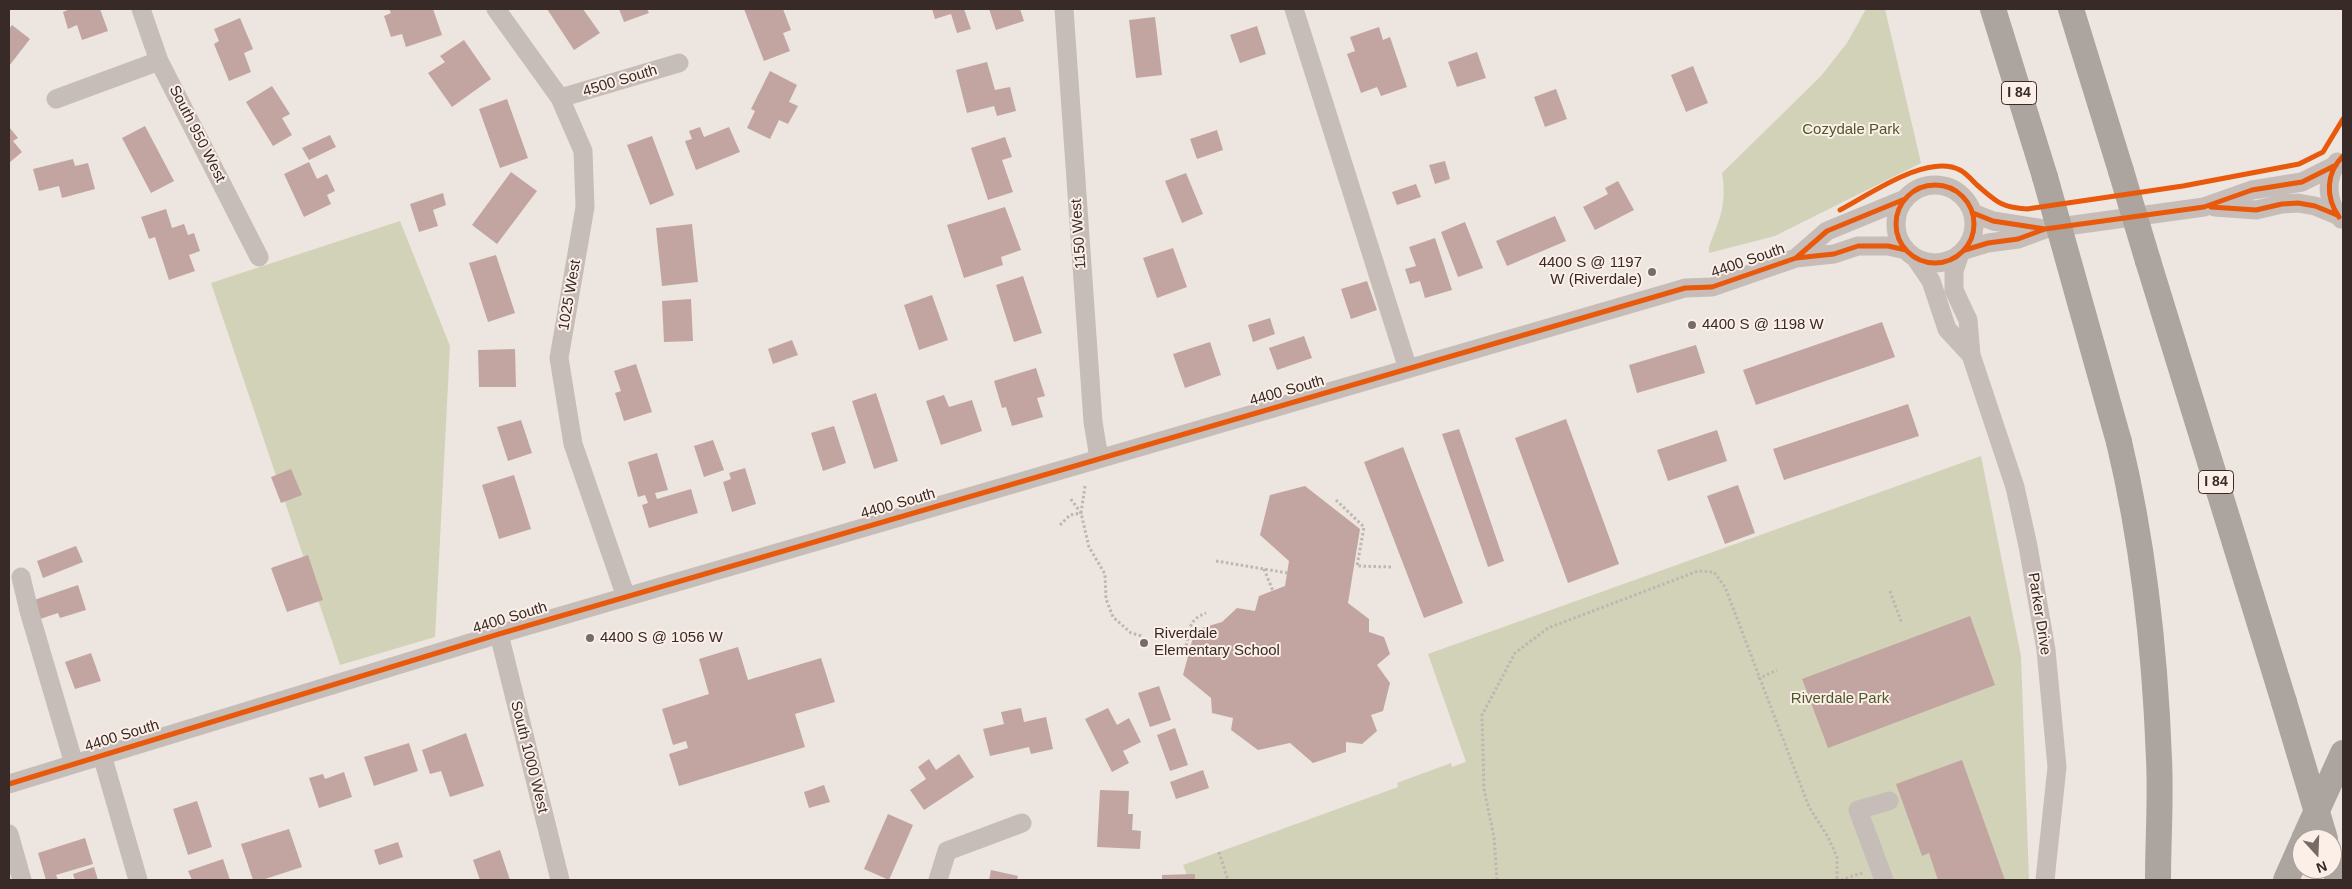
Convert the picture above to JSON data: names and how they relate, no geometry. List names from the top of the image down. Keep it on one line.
{"streets":{"highway":["I 84"],"street":["4500 South","South 950 West","1150 West","4400 South","1025 West","Parker Drive","South 1000 West"]},"crossings":[["4500 South","1025 West"],["1150 West","4400 South"],["4400 South","1025 West"],["4400 South","South 1000 West"]],"parks":["Cozydale Park","Riverdale Park"],"places":["4400 S @ 1197 W (Riverdale)","4400 S @ 1198 W","4400 S @ 1056 W","Riverdale Elementary School"],"north":"bottom"}
